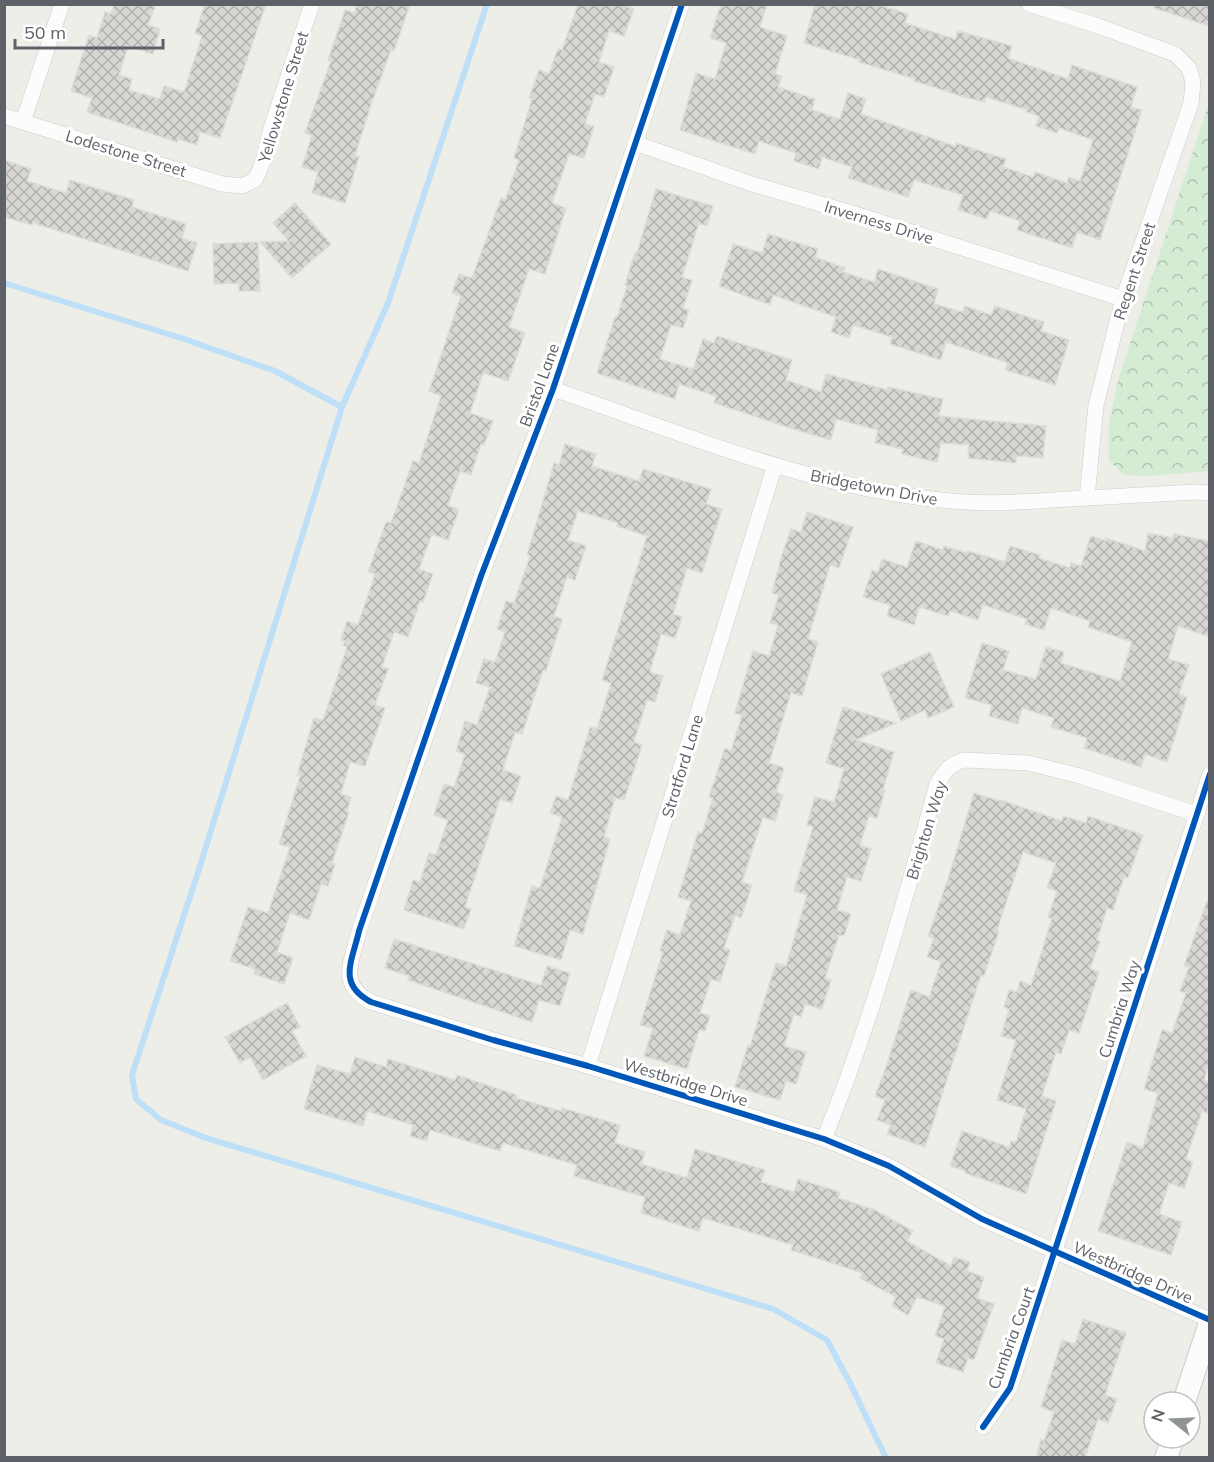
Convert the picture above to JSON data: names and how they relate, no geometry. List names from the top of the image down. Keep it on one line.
{"streets":{"street":["Yellowstone Street","Lodestone Street","Inverness Drive","Regent Street","Bristol Lane","Bridgetown Drive","Stratford Lane","Brighton Way","Cumbria Way","Westbridge Drive","Cumbria Court"]},"crossings":[["Yellowstone Street","Lodestone Street"],["Inverness Drive","Regent Street"],["Inverness Drive","Bristol Lane"],["Regent Street","Bridgetown Drive"],["Bristol Lane","Bridgetown Drive"],["Bristol Lane","Westbridge Drive"],["Bridgetown Drive","Stratford Lane"],["Stratford Lane","Westbridge Drive"],["Brighton Way","Cumbria Way"],["Brighton Way","Westbridge Drive"],["Cumbria Way","Westbridge Drive"],["Cumbria Way","Cumbria Court"],["Westbridge Drive","Cumbria Court"]],"scale_bar":"50 m","north":"left"}
